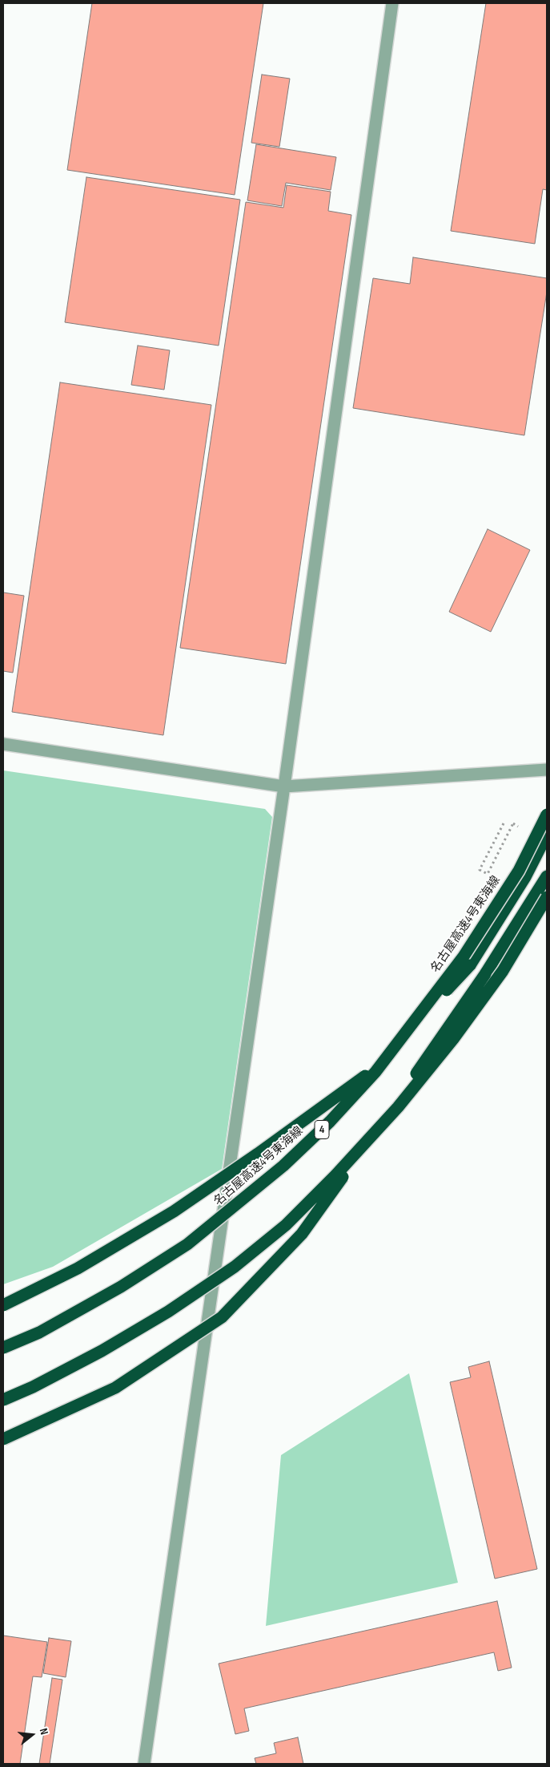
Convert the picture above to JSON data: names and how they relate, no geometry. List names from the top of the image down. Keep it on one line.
{"streets":{"highway":["名古屋高速4号東海線","4"]},"north":"right"}
